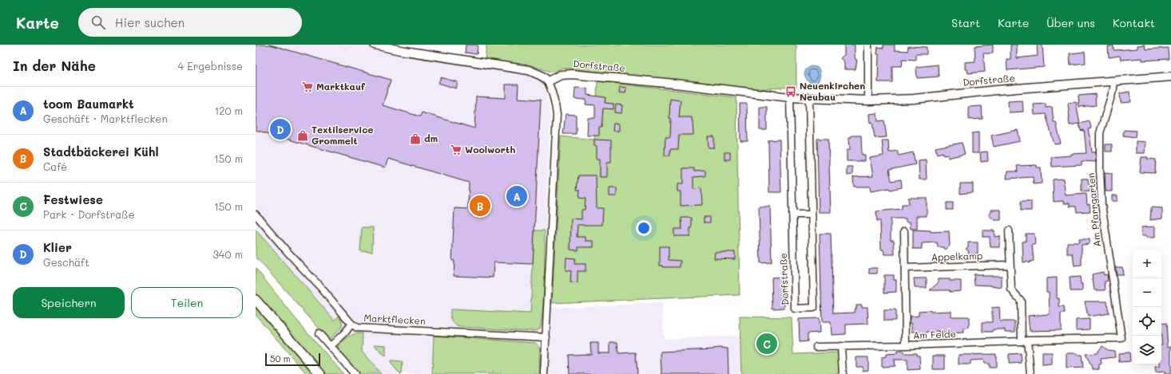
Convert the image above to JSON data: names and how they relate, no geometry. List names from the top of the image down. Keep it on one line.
{"streets":{"street":["Dorfstraße","Am Pfarrgarten","Appelkamp","Marktflecken","Am Felde"]},"crossings":[["Dorfstraße","Am Pfarrgarten"],["Am Pfarrgarten","Am Felde"]],"places":{"supermarket":["Marktkauf","Woolworth"],"bus stop":["Neuenkirchen Neubau"],"shop":["Textilservice Grommelt","dm"]},"scale_bar":"50 m","page":{"header":"Karte","search":"Hier suchen","nav":["Start","Karte","Über uns","Kontakt"],"heading":["In der Nähe","4 Ergebnisse"],"list":[{"mark":"A","name":"toom Baumarkt","note":"Geschäft · Marktflecken","value":"120 m"},{"mark":"B","name":"Stadtbäckerei Kühl","note":"Café","value":"150 m"},{"mark":"C","name":"Festwiese","note":"Park · Dorfstraße","value":"150 m"},{"mark":"D","name":"Klier","note":"Geschäft","value":"340 m"}],"pins":["D","A","B","C"],"map_buttons":["+","−"],"buttons":["Speichern","Teilen"],"scale":"50 m"}}
